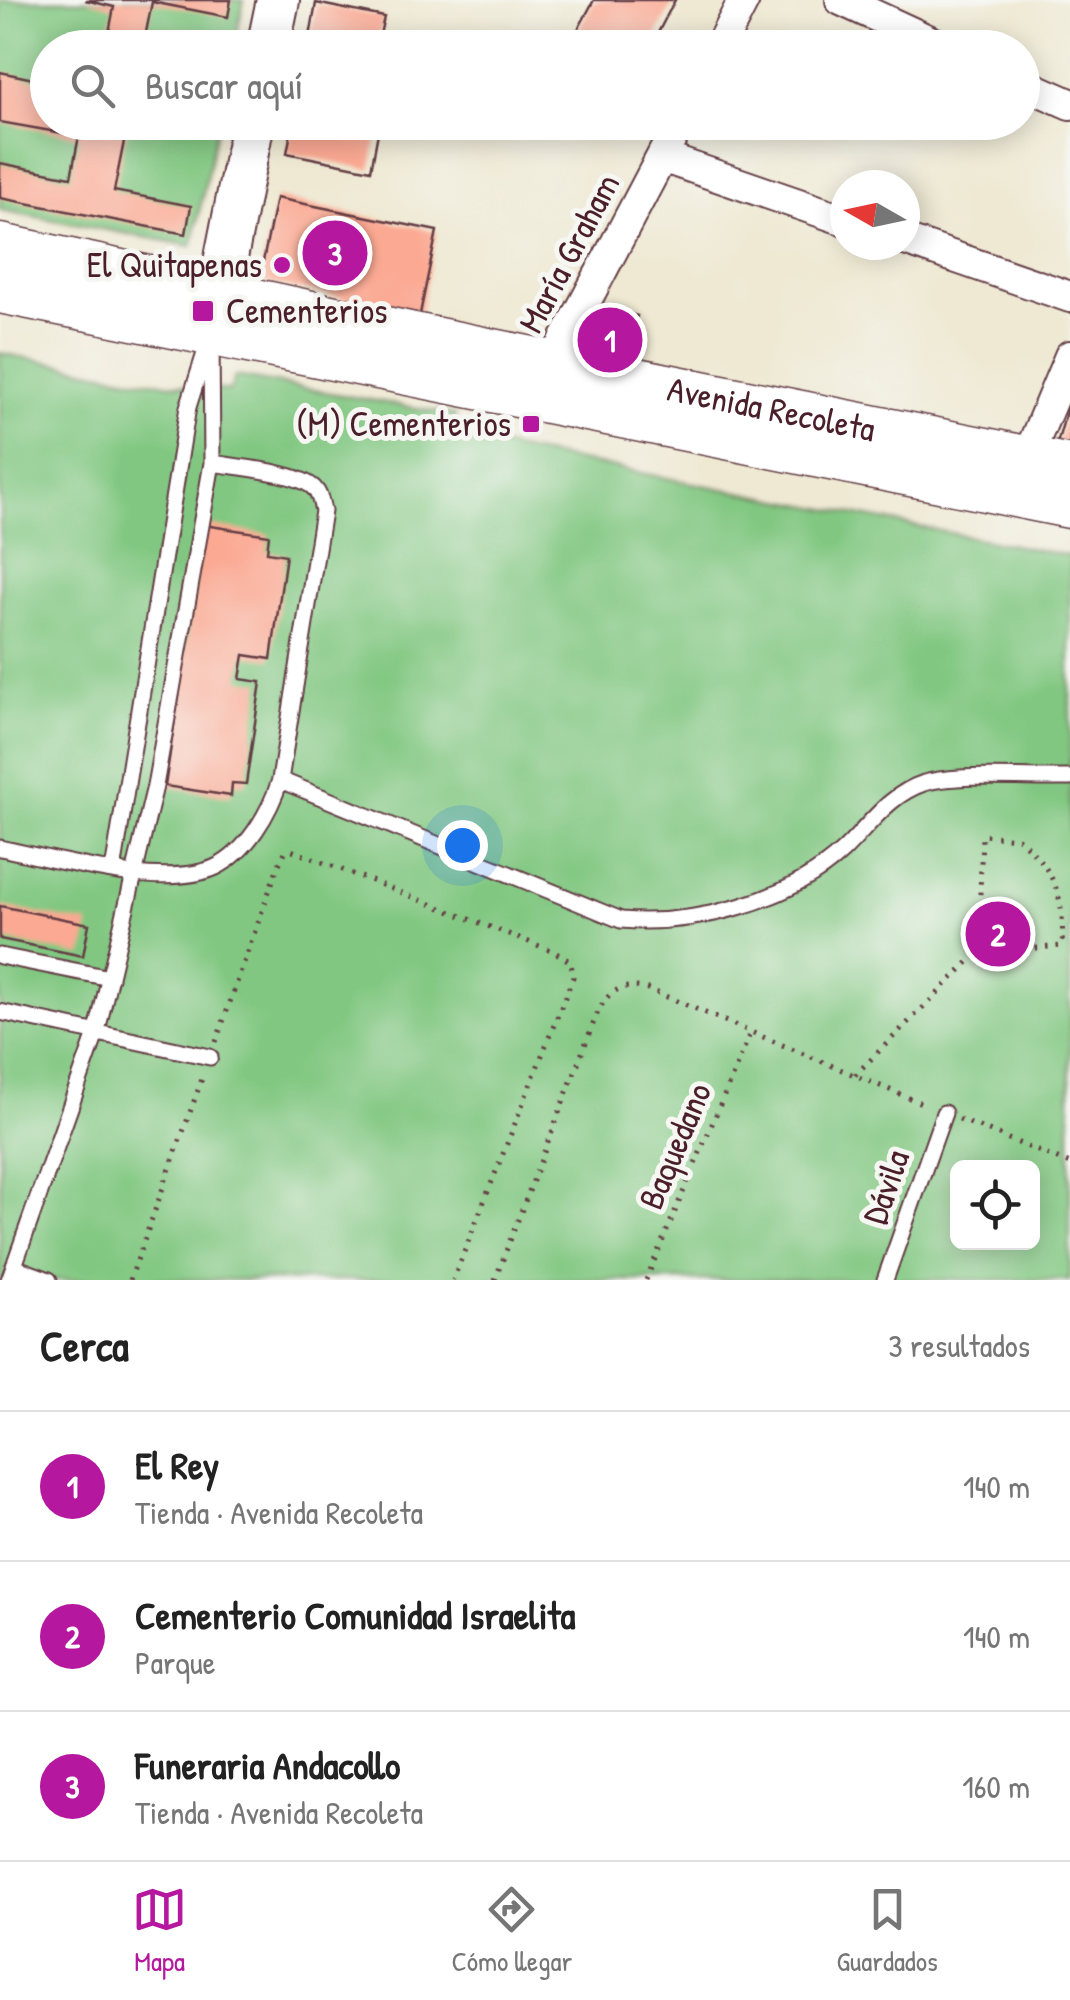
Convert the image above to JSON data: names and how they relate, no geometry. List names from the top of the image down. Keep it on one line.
{"streets":{"main road":["Avenida Recoleta"],"street":["María Graham"],"lane":["Dávila"],"path":["Baquedano"]},"crossings":[["María Graham","Avenida Recoleta"]],"places":{"other":["El Quitapenas"],"transit":["Cementerios","(M) Cementerios"]},"north":"left","page":{"search":"Buscar aquí","pins":["3","1","2"],"heading":["Cerca","3 resultados"],"list":[{"mark":"1","name":"El Rey","note":"Tienda · Avenida Recoleta","value":"140 m"},{"mark":"2","name":"Cementerio Comunidad Israelita","note":"Parque","value":"140 m"},{"mark":"3","name":"Funeraria Andacollo","note":"Tienda · Avenida Recoleta","value":"160 m"}],"nav":["Mapa","Cómo llegar","Guardados"]}}
